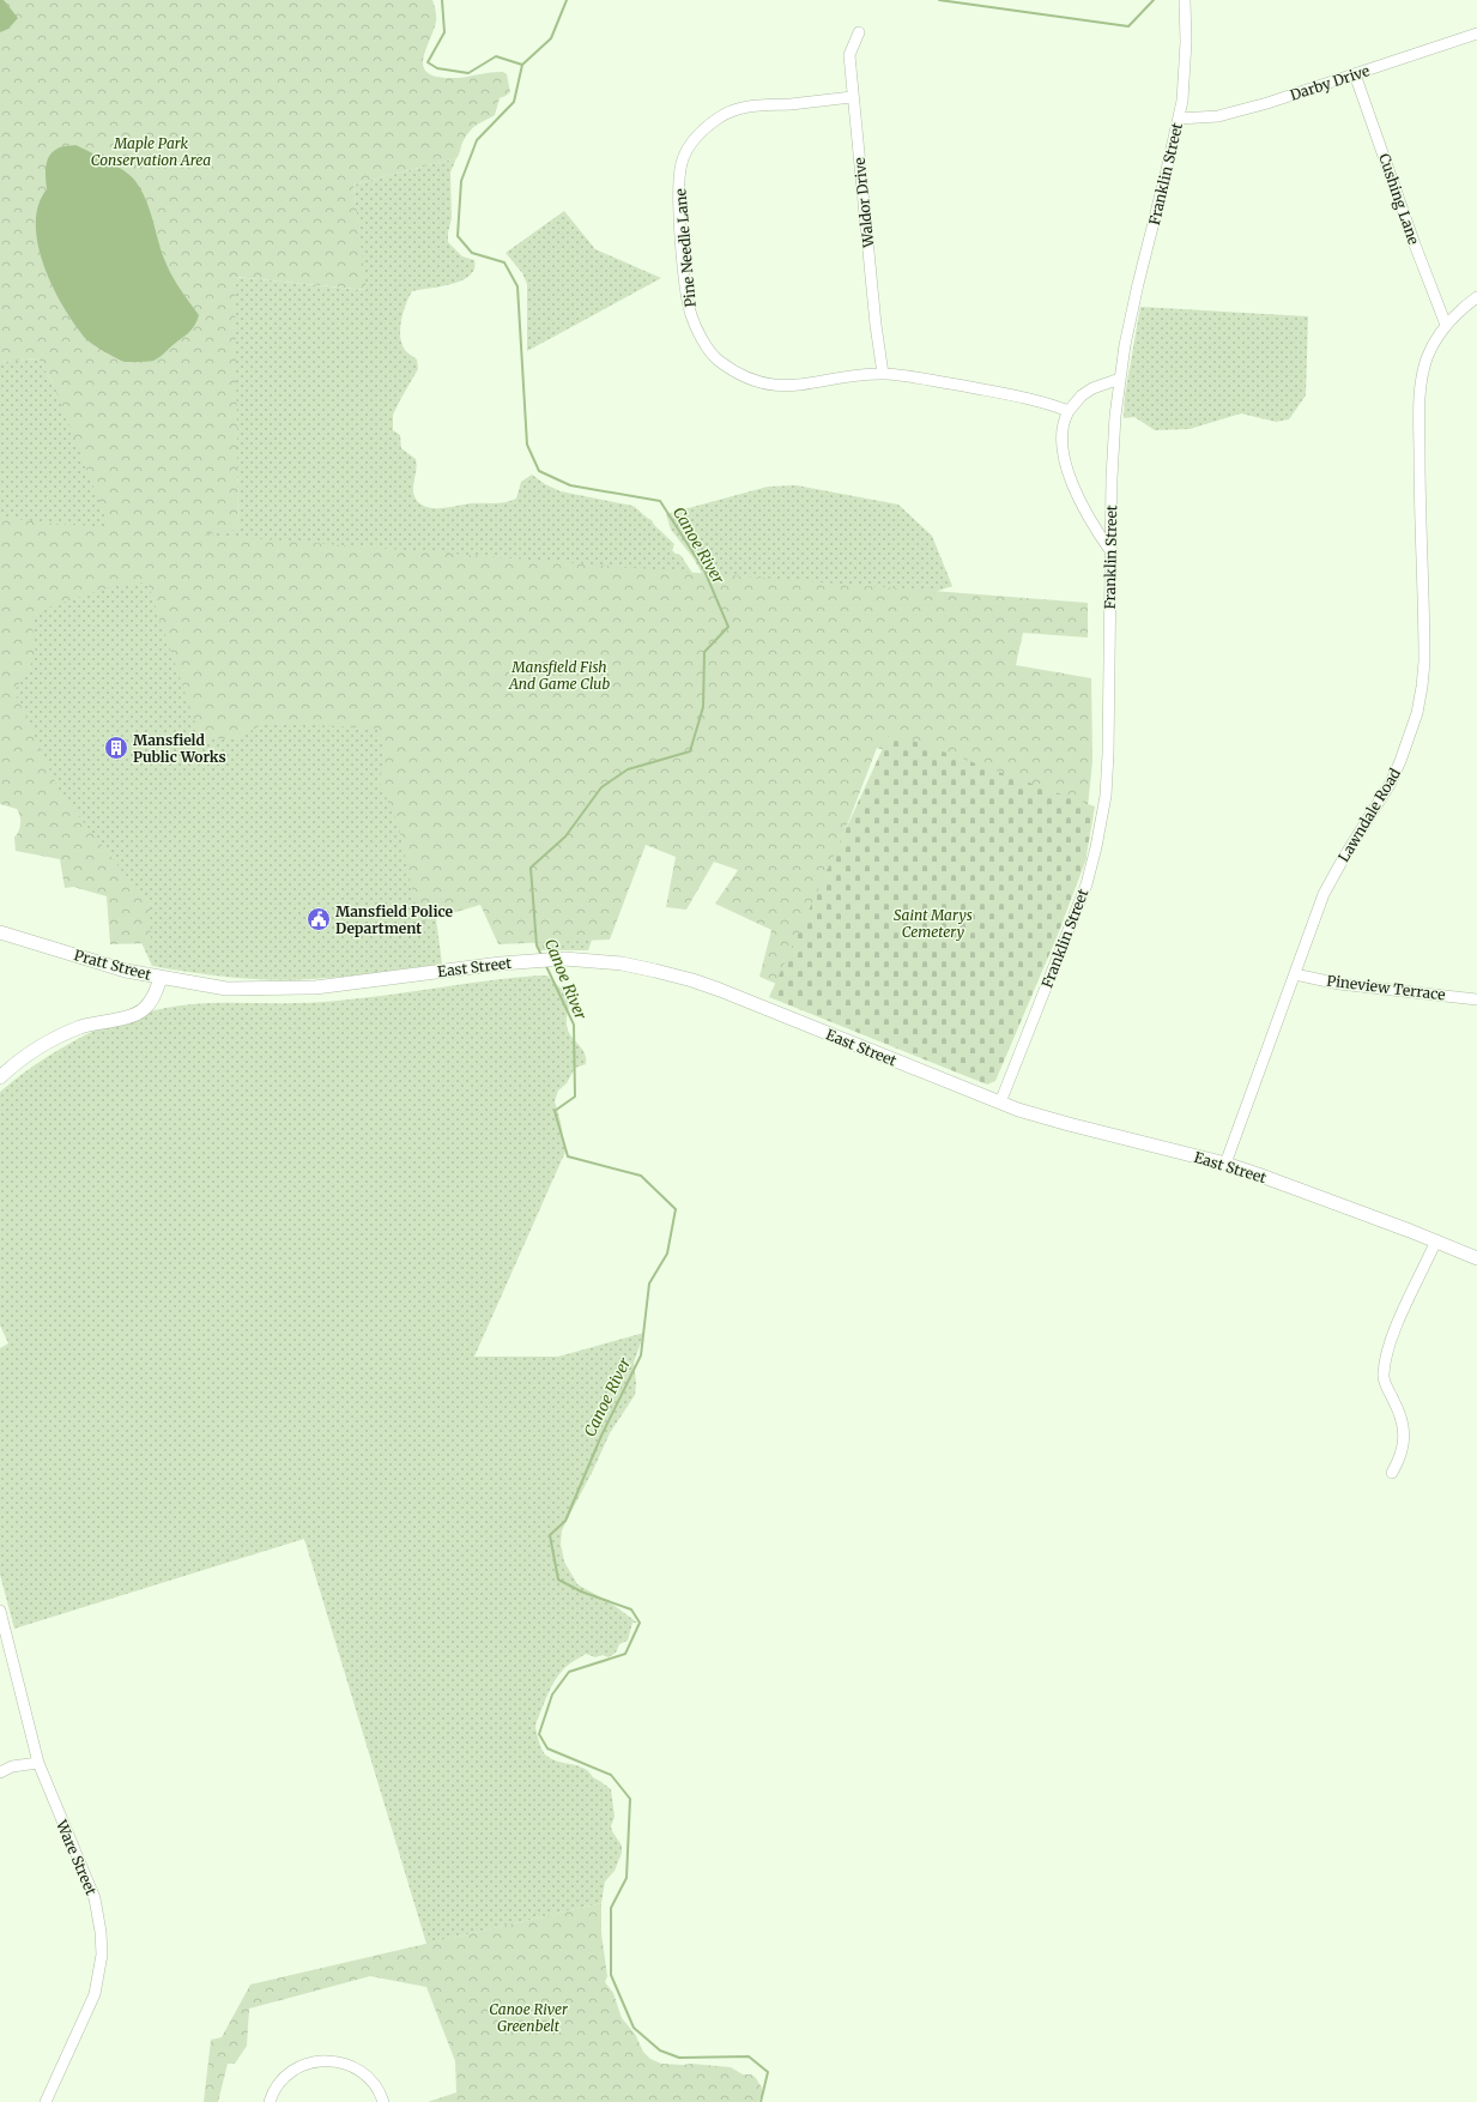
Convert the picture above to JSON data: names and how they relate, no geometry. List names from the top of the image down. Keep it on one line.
{"streets":{"main road":["Pratt Street","East Street"],"street":["Darby Drive","Franklin Street","Cushing Lane","Waldor Drive","Pine Needle Lane","Lawndale Road","Pineview Terrace","Ware Street"]},"crossings":[["Darby Drive","Franklin Street"],["Darby Drive","Cushing Lane"],["Franklin Street","East Street"],["Cushing Lane","Lawndale Road"],["Waldor Drive","Pine Needle Lane"],["Lawndale Road","East Street"],["Lawndale Road","Pineview Terrace"],["Pratt Street","East Street"]],"water":["Canoe River"],"parks":["Maple Park Conservation Area","Mansfield Fish And Game Club","Saint Marys Cemetery","Canoe River Greenbelt"],"places":{"building":["Mansfield Public Works"],"public building":["Mansfield Police Department"]}}
